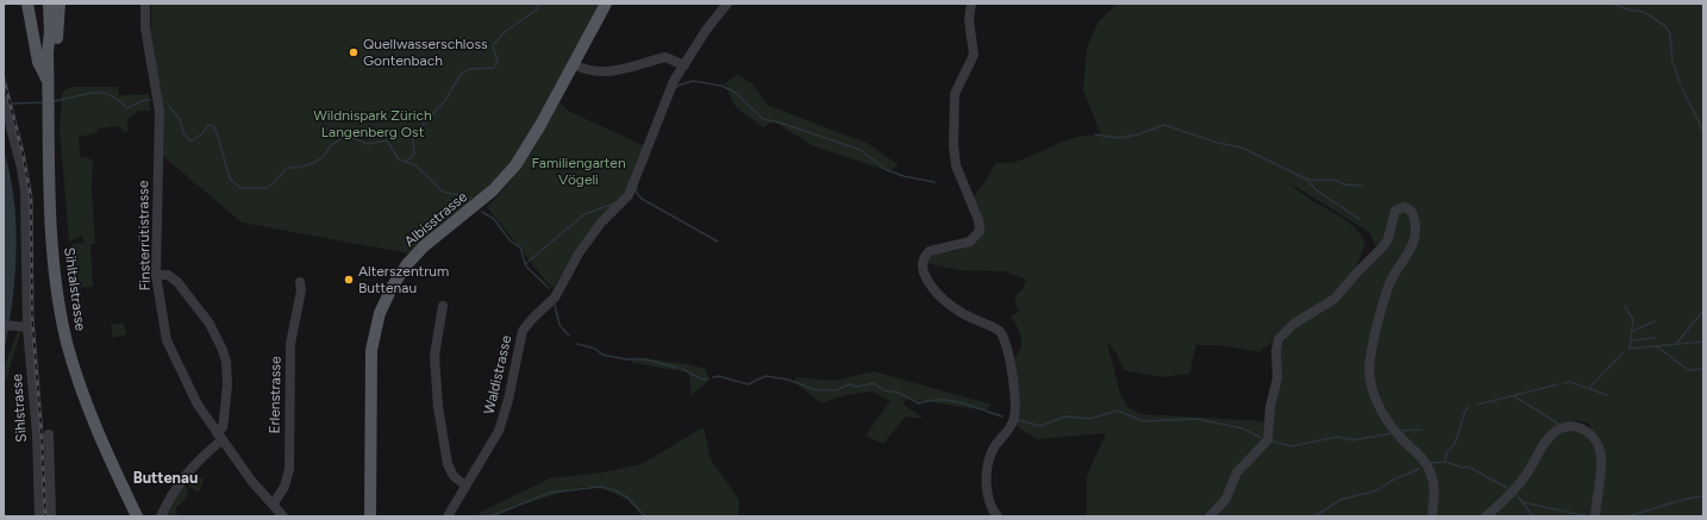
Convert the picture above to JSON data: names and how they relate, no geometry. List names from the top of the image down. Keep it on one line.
{"streets":{"main road":["Albisstrasse","Sihltalstrasse"],"street":["Finsterrütistrasse","Waldistrasse","Erlenstrasse","Sihlstrasse"]},"crossings":[["Finsterrütistrasse","Erlenstrasse"]],"districts":["Buttenau"],"parks":["Wildnispark Zürich Langenberg Ost","Familiengarten Vögeli"],"places":["Quellwasserschloss Gontenbach","Alterszentrum Buttenau"]}
